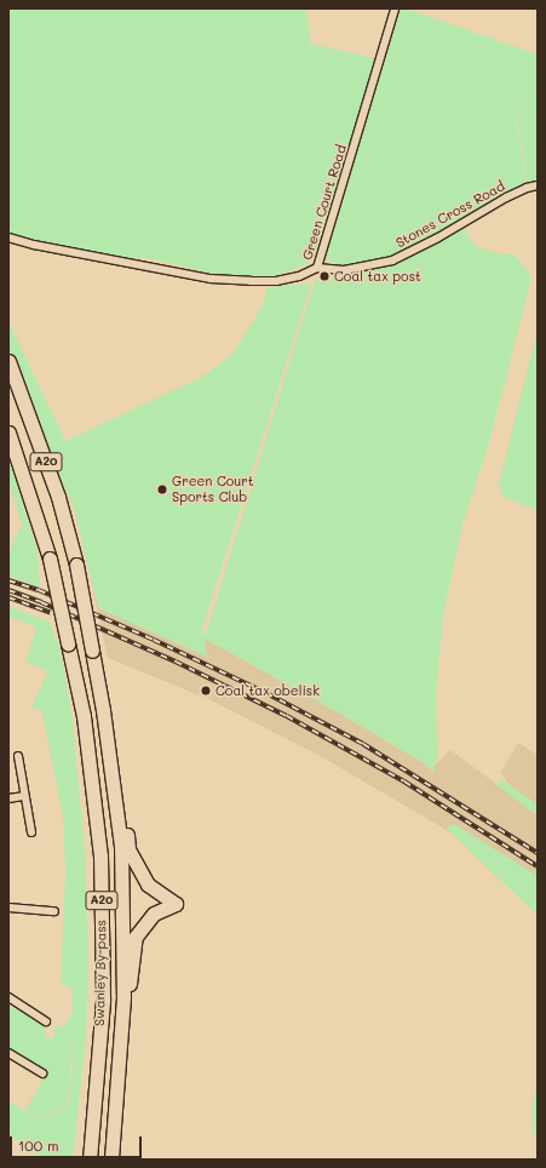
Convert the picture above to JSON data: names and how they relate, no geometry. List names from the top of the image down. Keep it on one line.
{"streets":{"highway":["A20","Swanley By-pass"],"street":["Green Court Road","Stones Cross Road"]},"crossings":[["Green Court Road","Stones Cross Road"]],"places":["Coal tax post","Green Court Sports Club","Coal tax obelisk"],"scale_bar":"100 m"}
